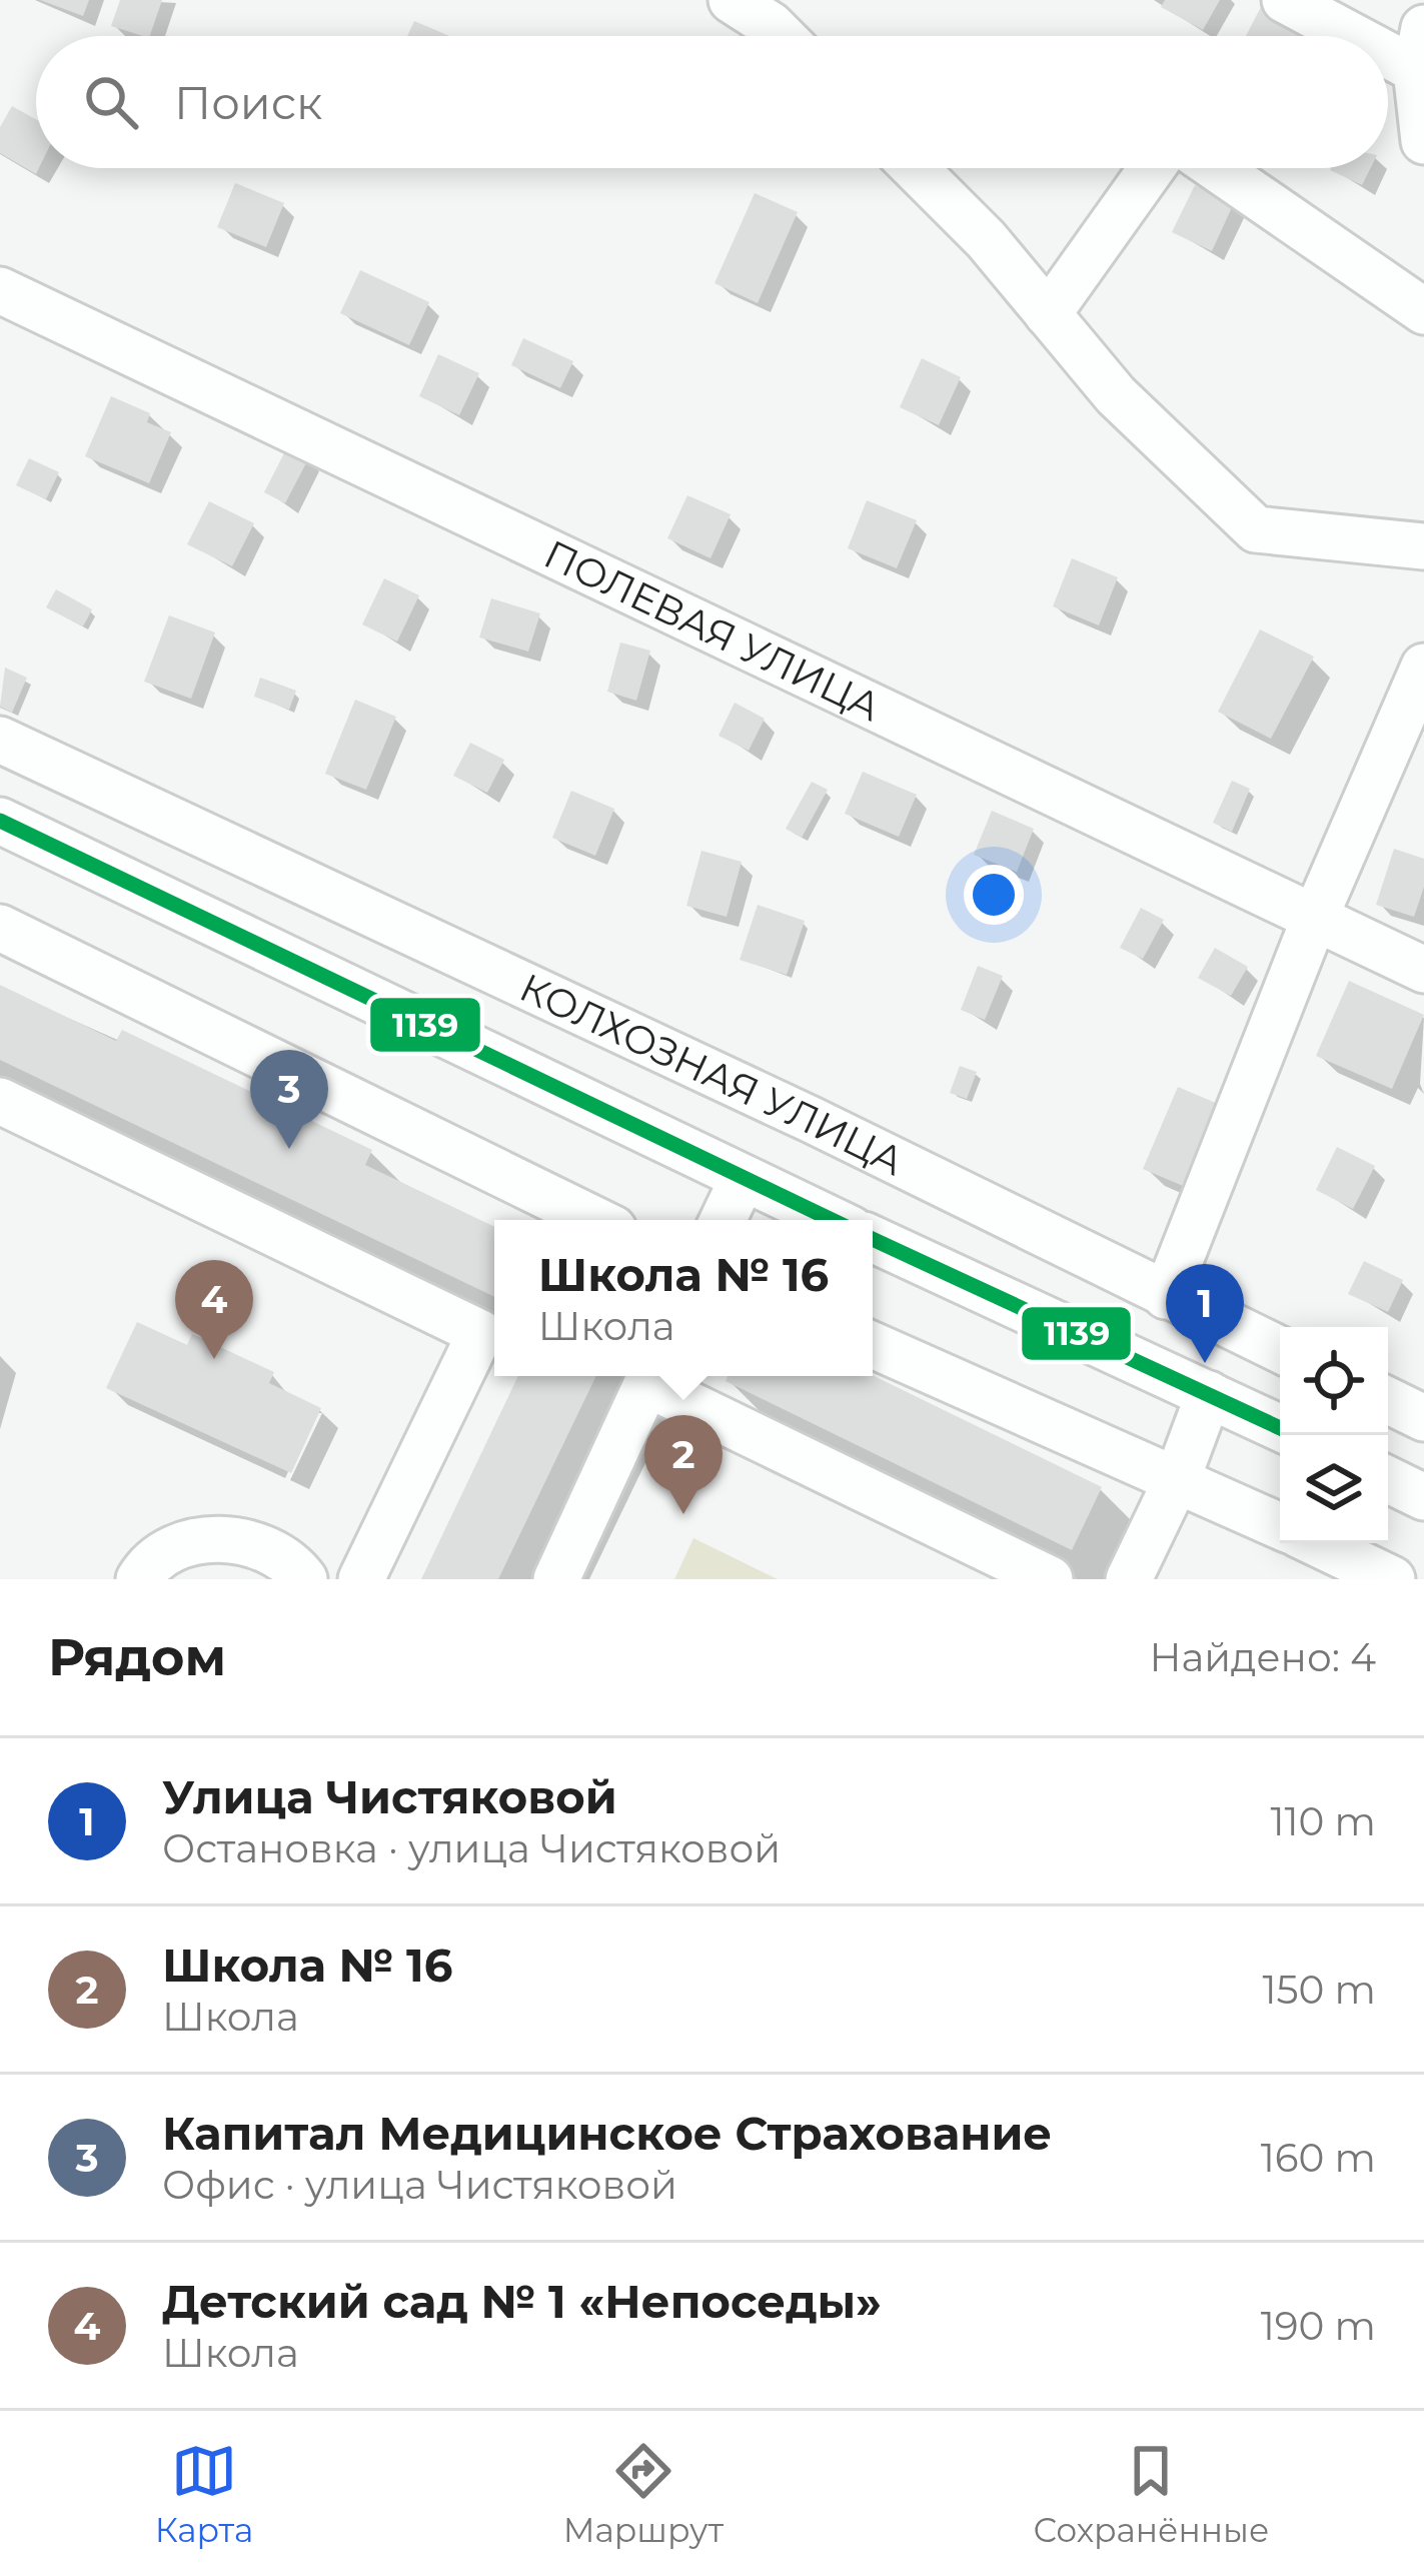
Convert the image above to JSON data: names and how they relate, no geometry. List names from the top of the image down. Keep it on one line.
{"streets":{"street":["ПОЛЕВАЯ УЛИЦА","КОЛХОЗНАЯ УЛИЦА"]},"lines":["transit line 1139"],"page":{"search":"Поиск","pins":["3","4","1","2"],"popup":["Школа № 16","Школа"],"heading":["Рядом","Найдено: 4"],"list":[{"mark":"1","name":"Улица Чистяковой","note":"Остановка · улица Чистяковой","value":"110 m"},{"mark":"2","name":"Школа № 16","note":"Школа","value":"150 m"},{"mark":"3","name":"Капитал Медицинское Страхование","note":"Офис · улица Чистяковой","value":"160 m"},{"mark":"4","name":"Детский сад № 1 «Непоседы»","note":"Школа","value":"190 m"}],"nav":["Карта","Маршрут","Сохранённые"]}}
